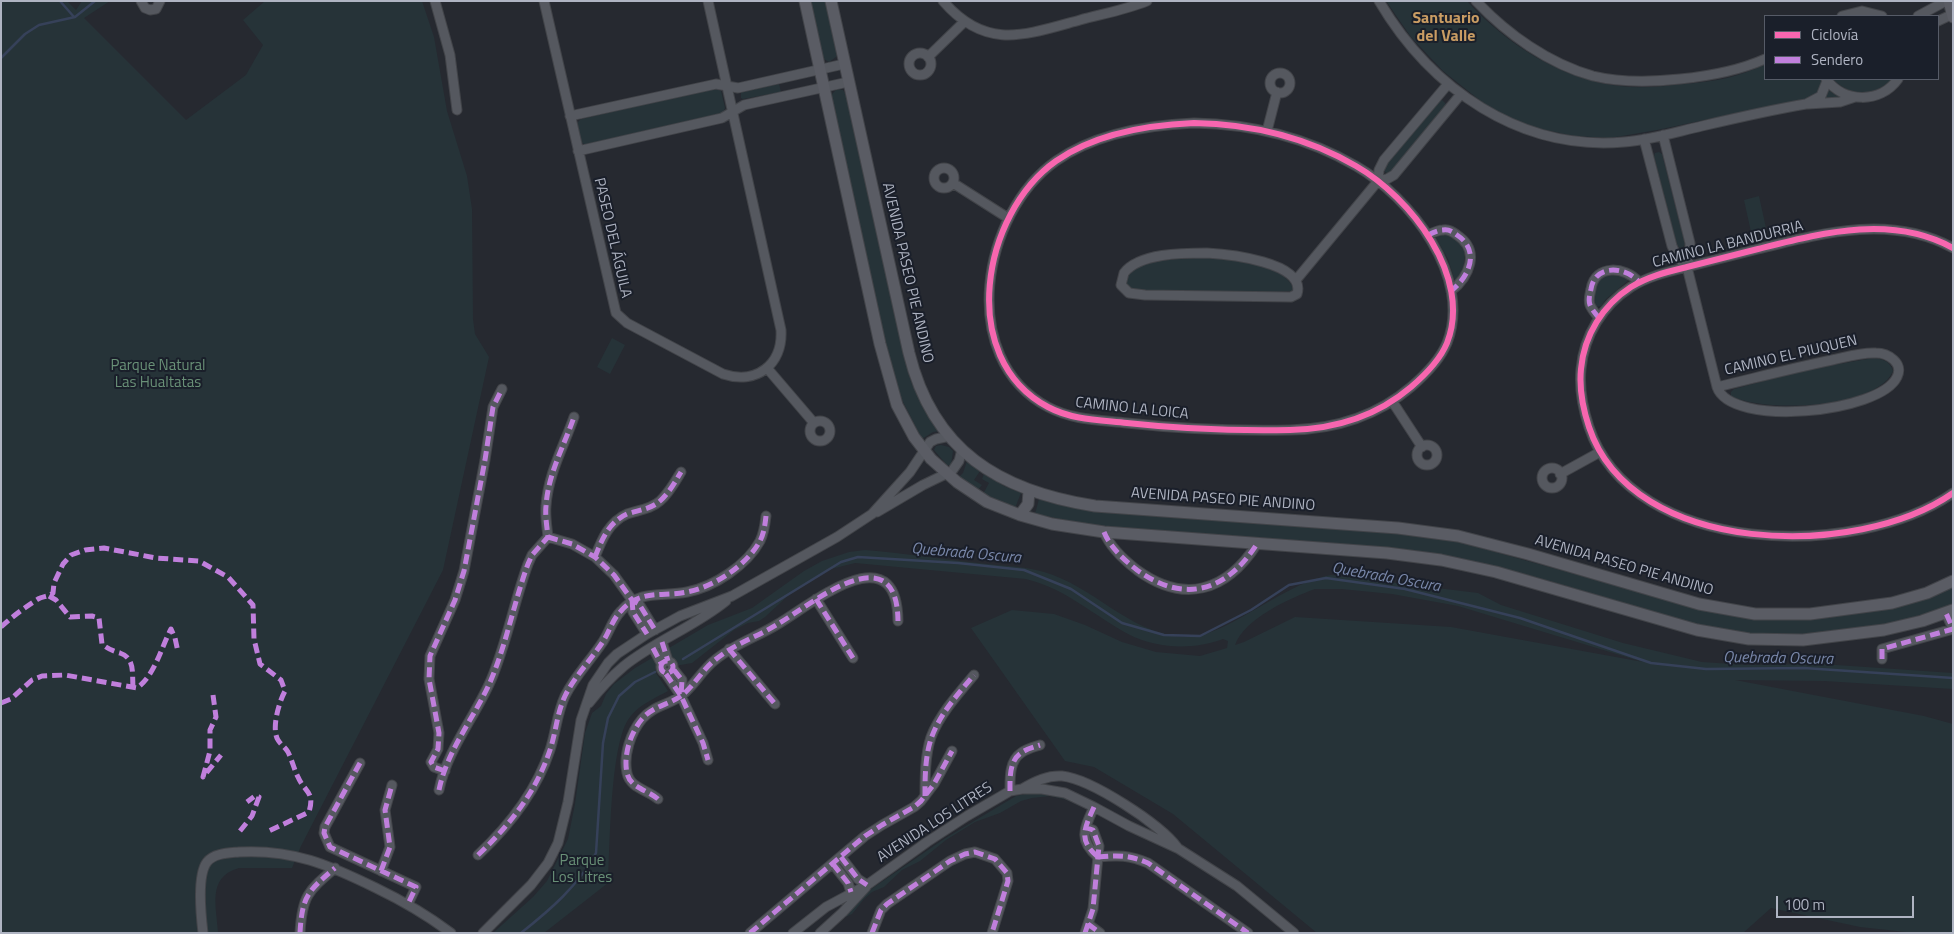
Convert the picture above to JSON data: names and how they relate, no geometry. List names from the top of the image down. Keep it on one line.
{"streets":{"main road":["AVENIDA PASEO PIE ANDINO"],"street":["PASEO DEL ÁGUILA","CAMINO LA BANDURRIA","CAMINO EL PIUQUEN","CAMINO LA LOICA","AVENIDA LOS LITRES"]},"districts":["Santuario del Valle"],"water":["Quebrada Oscura"],"parks":["Parque Natural Las Hualtatas","Parque Los Litres"],"legend":["Ciclovía","Sendero"],"scale_bar":"100 m"}
